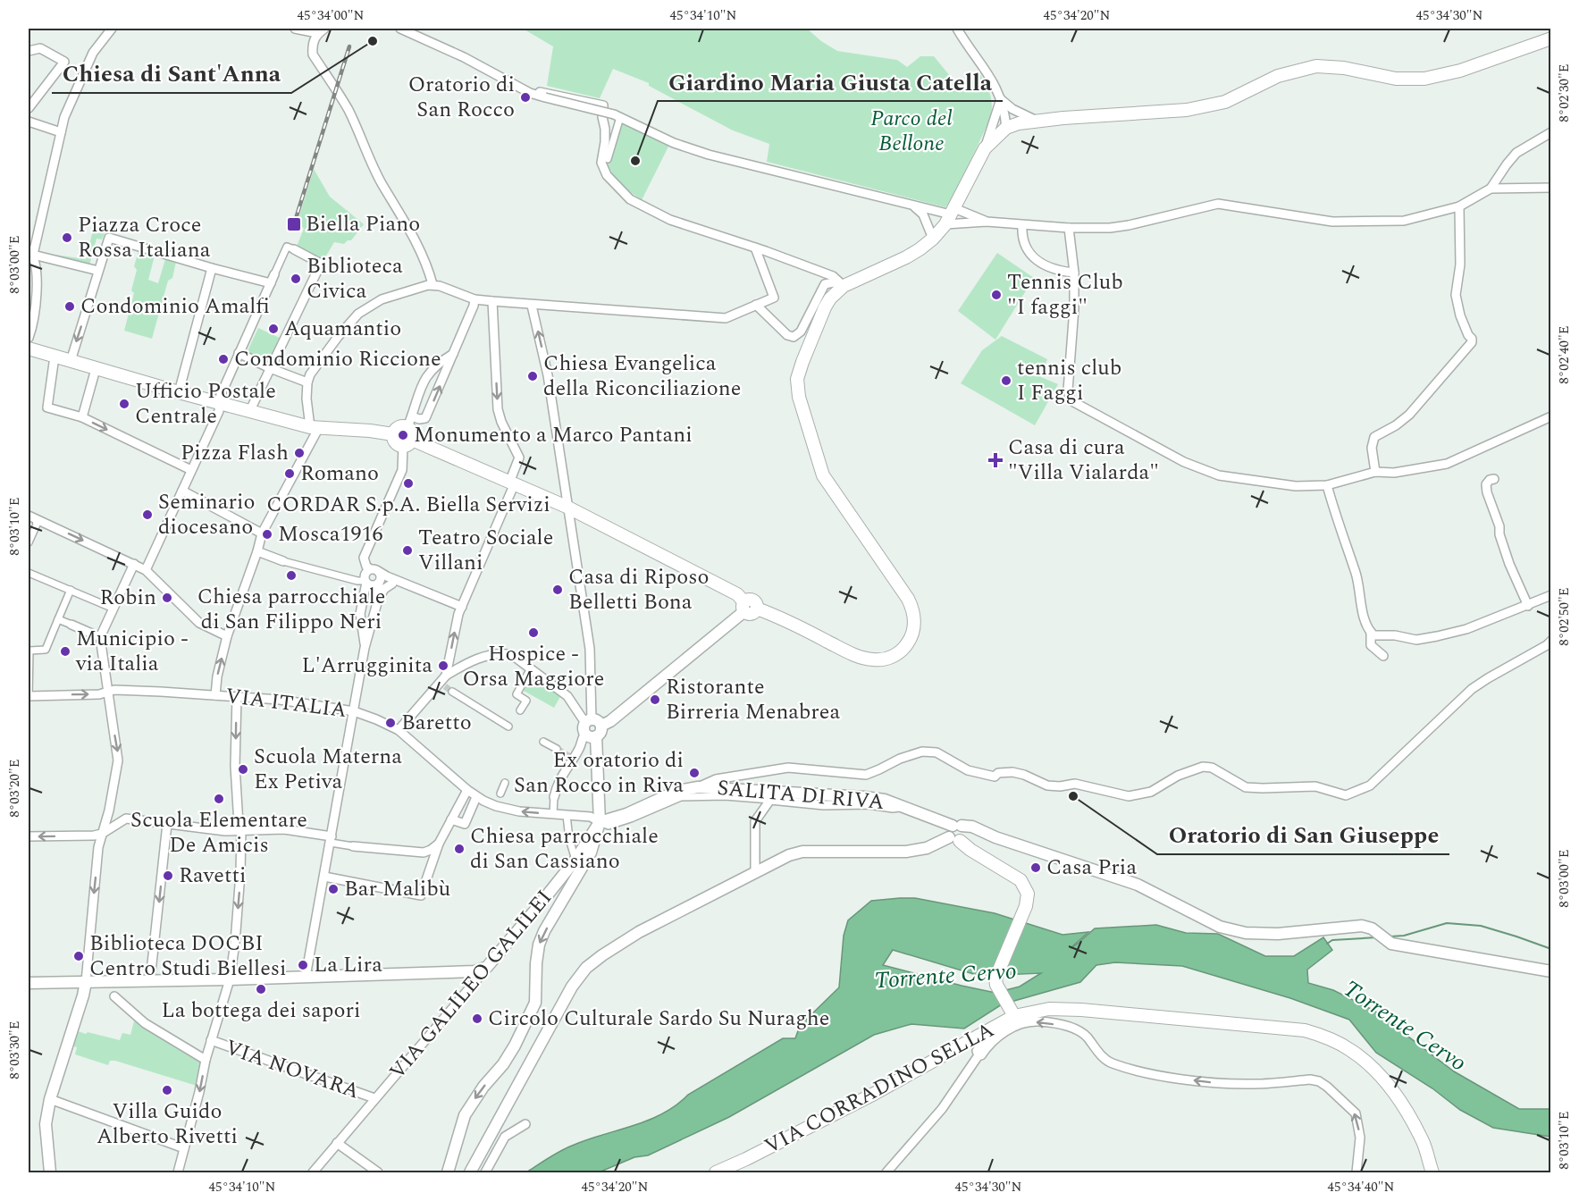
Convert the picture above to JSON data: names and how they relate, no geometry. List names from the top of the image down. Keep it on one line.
{"streets":{"main road":["VIA CORRADINO SELLA"],"street":["VIA ITALIA","SALITA DI RIVA","VIA GALILEO GALILEI","VIA NOVARA"]},"crossings":[["VIA ITALIA","SALITA DI RIVA"],["VIA ITALIA","VIA GALILEO GALILEI"],["SALITA DI RIVA","VIA GALILEO GALILEI"],["VIA GALILEO GALILEI","VIA NOVARA"]],"water":["Torrente Cervo"],"parks":["Parco del Bellone"],"places":{"other":["Chiesa di Sant'Anna","Oratorio di San Rocco","Giardino Maria Giusta Catella","Piazza Croce Rossa Italiana","Biblioteca Civica","Tennis Club \"I faggi\"","Condominio Amalfi","Aquamantio","Condominio Riccione","Chiesa Evangelica della Riconciliazione","tennis club I Faggi","Ufficio Postale Centrale","Monumento a Marco Pantani","Pizza Flash","Romano","CORDAR S.p.A. Biella Servizi","Seminario diocesano","Mosca1916","Teatro Sociale Villani","Chiesa parrocchiale di San Filippo Neri","Casa di Riposo Belletti Bona","Robin","Hospice - Orsa Maggiore","Municipio - via Italia","L'Arrugginita","Ristorante Birreria Menabrea","Baretto","Scuola Materna Ex Petiva","Ex oratorio di San Rocco in Riva","Oratorio di San Giuseppe","Scuola Elementare De Amicis","Chiesa parrocchiale di San Cassiano","Casa Pria","Ravetti","Bar Malibù","Biblioteca DOCBI Centro Studi Biellesi","La Lira","La bottega dei sapori","Circolo Culturale Sardo Su Nuraghe","Villa Guido Alberto Rivetti"],"transit":["Biella Piano"],"health":["Casa di cura \"Villa Vialarda\""]},"coordinates":["45°34'00\"N","45°34'10\"N","45°34'20\"N","45°34'30\"N","8°02'30\"E","8°03'00\"E","8°02'40\"E","8°03'10\"E","8°02'50\"E","8°03'20\"E","8°03'30\"E","45°34'40\"N"]}
